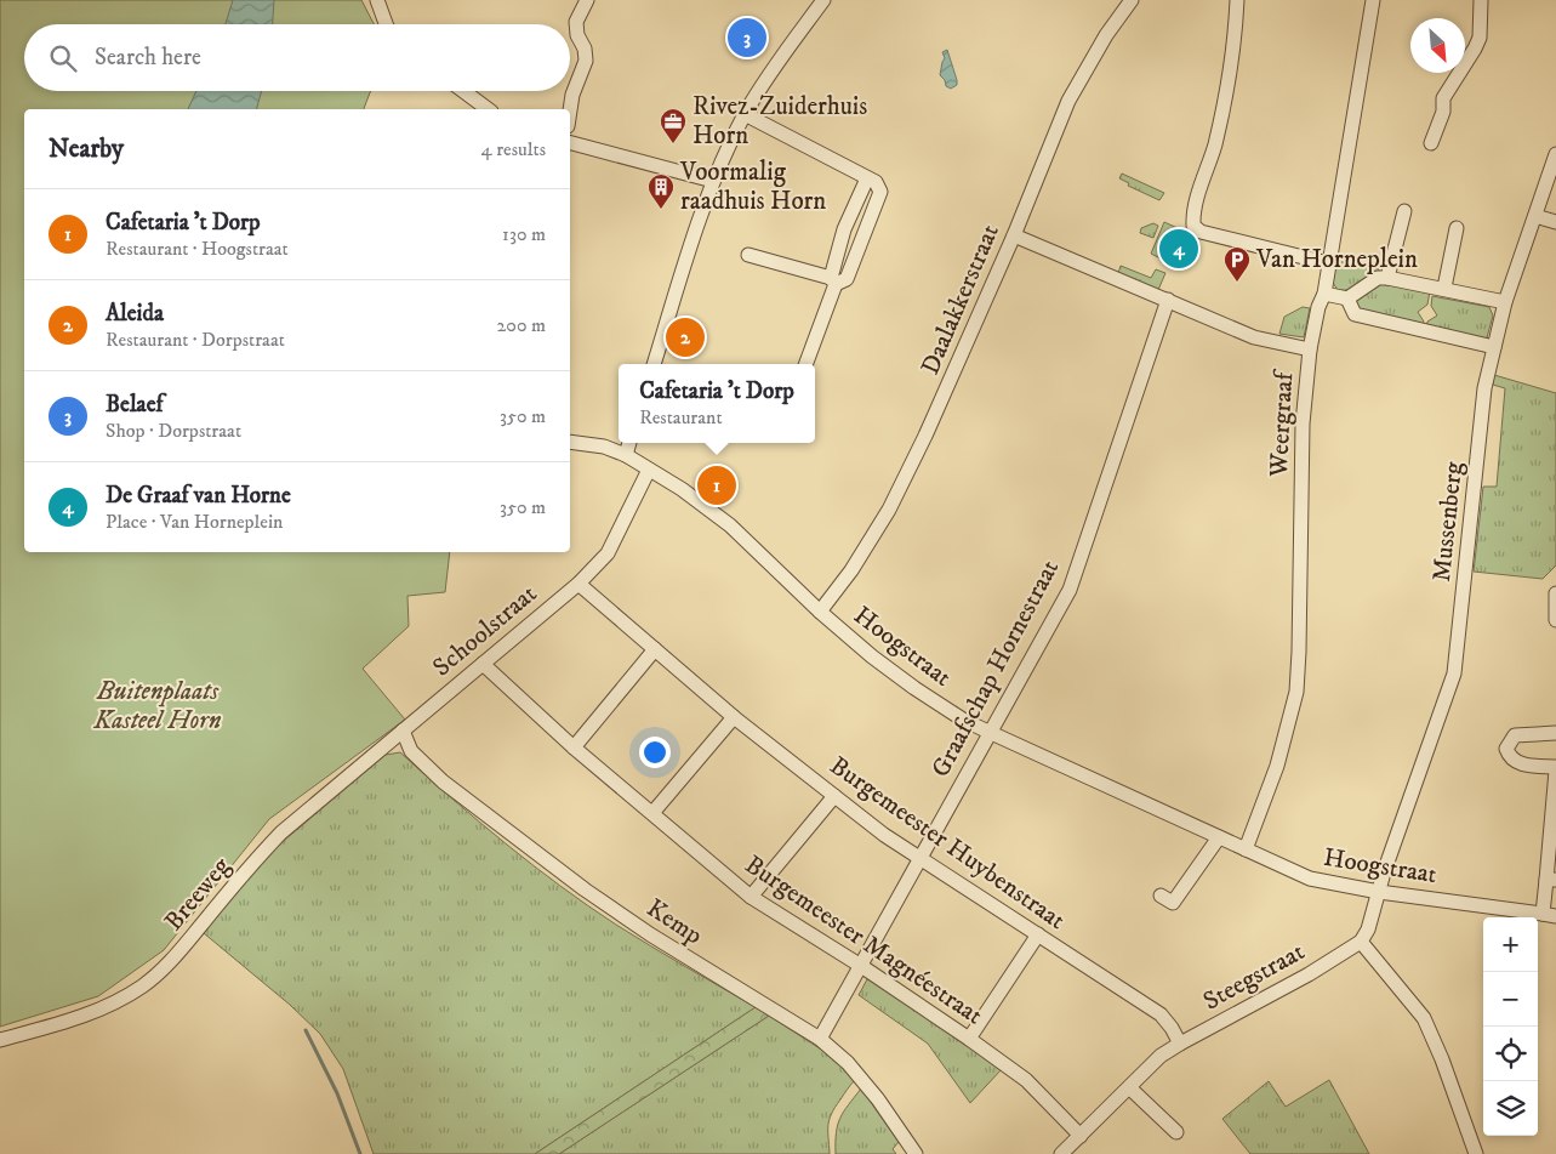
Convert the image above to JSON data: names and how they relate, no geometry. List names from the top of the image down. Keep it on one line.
{"streets":{"street":["Daalakkerstraat","Weergraaf","Mussenberg","Schoolstraat","Hoogstraat","Graafschap Hornestraat","Burgemeester Huybenstraat","Breeweg","Kemp","Burgemeester Magnéestraat","Steegstraat"]},"crossings":[["Daalakkerstraat","Hoogstraat"],["Weergraaf","Hoogstraat"],["Mussenberg","Hoogstraat"],["Schoolstraat","Hoogstraat"],["Schoolstraat","Burgemeester Huybenstraat"],["Schoolstraat","Breeweg"],["Schoolstraat","Kemp"],["Schoolstraat","Burgemeester Magnéestraat"],["Hoogstraat","Graafschap Hornestraat"],["Graafschap Hornestraat","Burgemeester Huybenstraat"],["Graafschap Hornestraat","Kemp"],["Graafschap Hornestraat","Burgemeester Magnéestraat"],["Burgemeester Huybenstraat","Steegstraat"],["Breeweg","Kemp"],["Burgemeester Magnéestraat","Steegstraat"]],"parks":["Buitenplaats Kasteel Horn"],"places":{"office":["Rivez-Zuiderhuis Horn"],"building":["Voormalig raadhuis Horn"],"parking":["Van Horneplein"]},"north":"bottom right","page":{"pins":["3","4","2","1"],"search":"Search here","heading":["Nearby","4 results"],"list":[{"mark":"1","name":"Cafetaria 't Dorp","note":"Restaurant · Hoogstraat","value":"130 m"},{"mark":"2","name":"Aleida","note":"Restaurant · Dorpstraat","value":"200 m"},{"mark":"3","name":"Belaef","note":"Shop · Dorpstraat","value":"350 m"},{"mark":"4","name":"De Graaf van Horne","note":"Place · Van Horneplein","value":"350 m"}],"popup":["Cafetaria 't Dorp","Restaurant"],"map_buttons":["+","−"]}}
